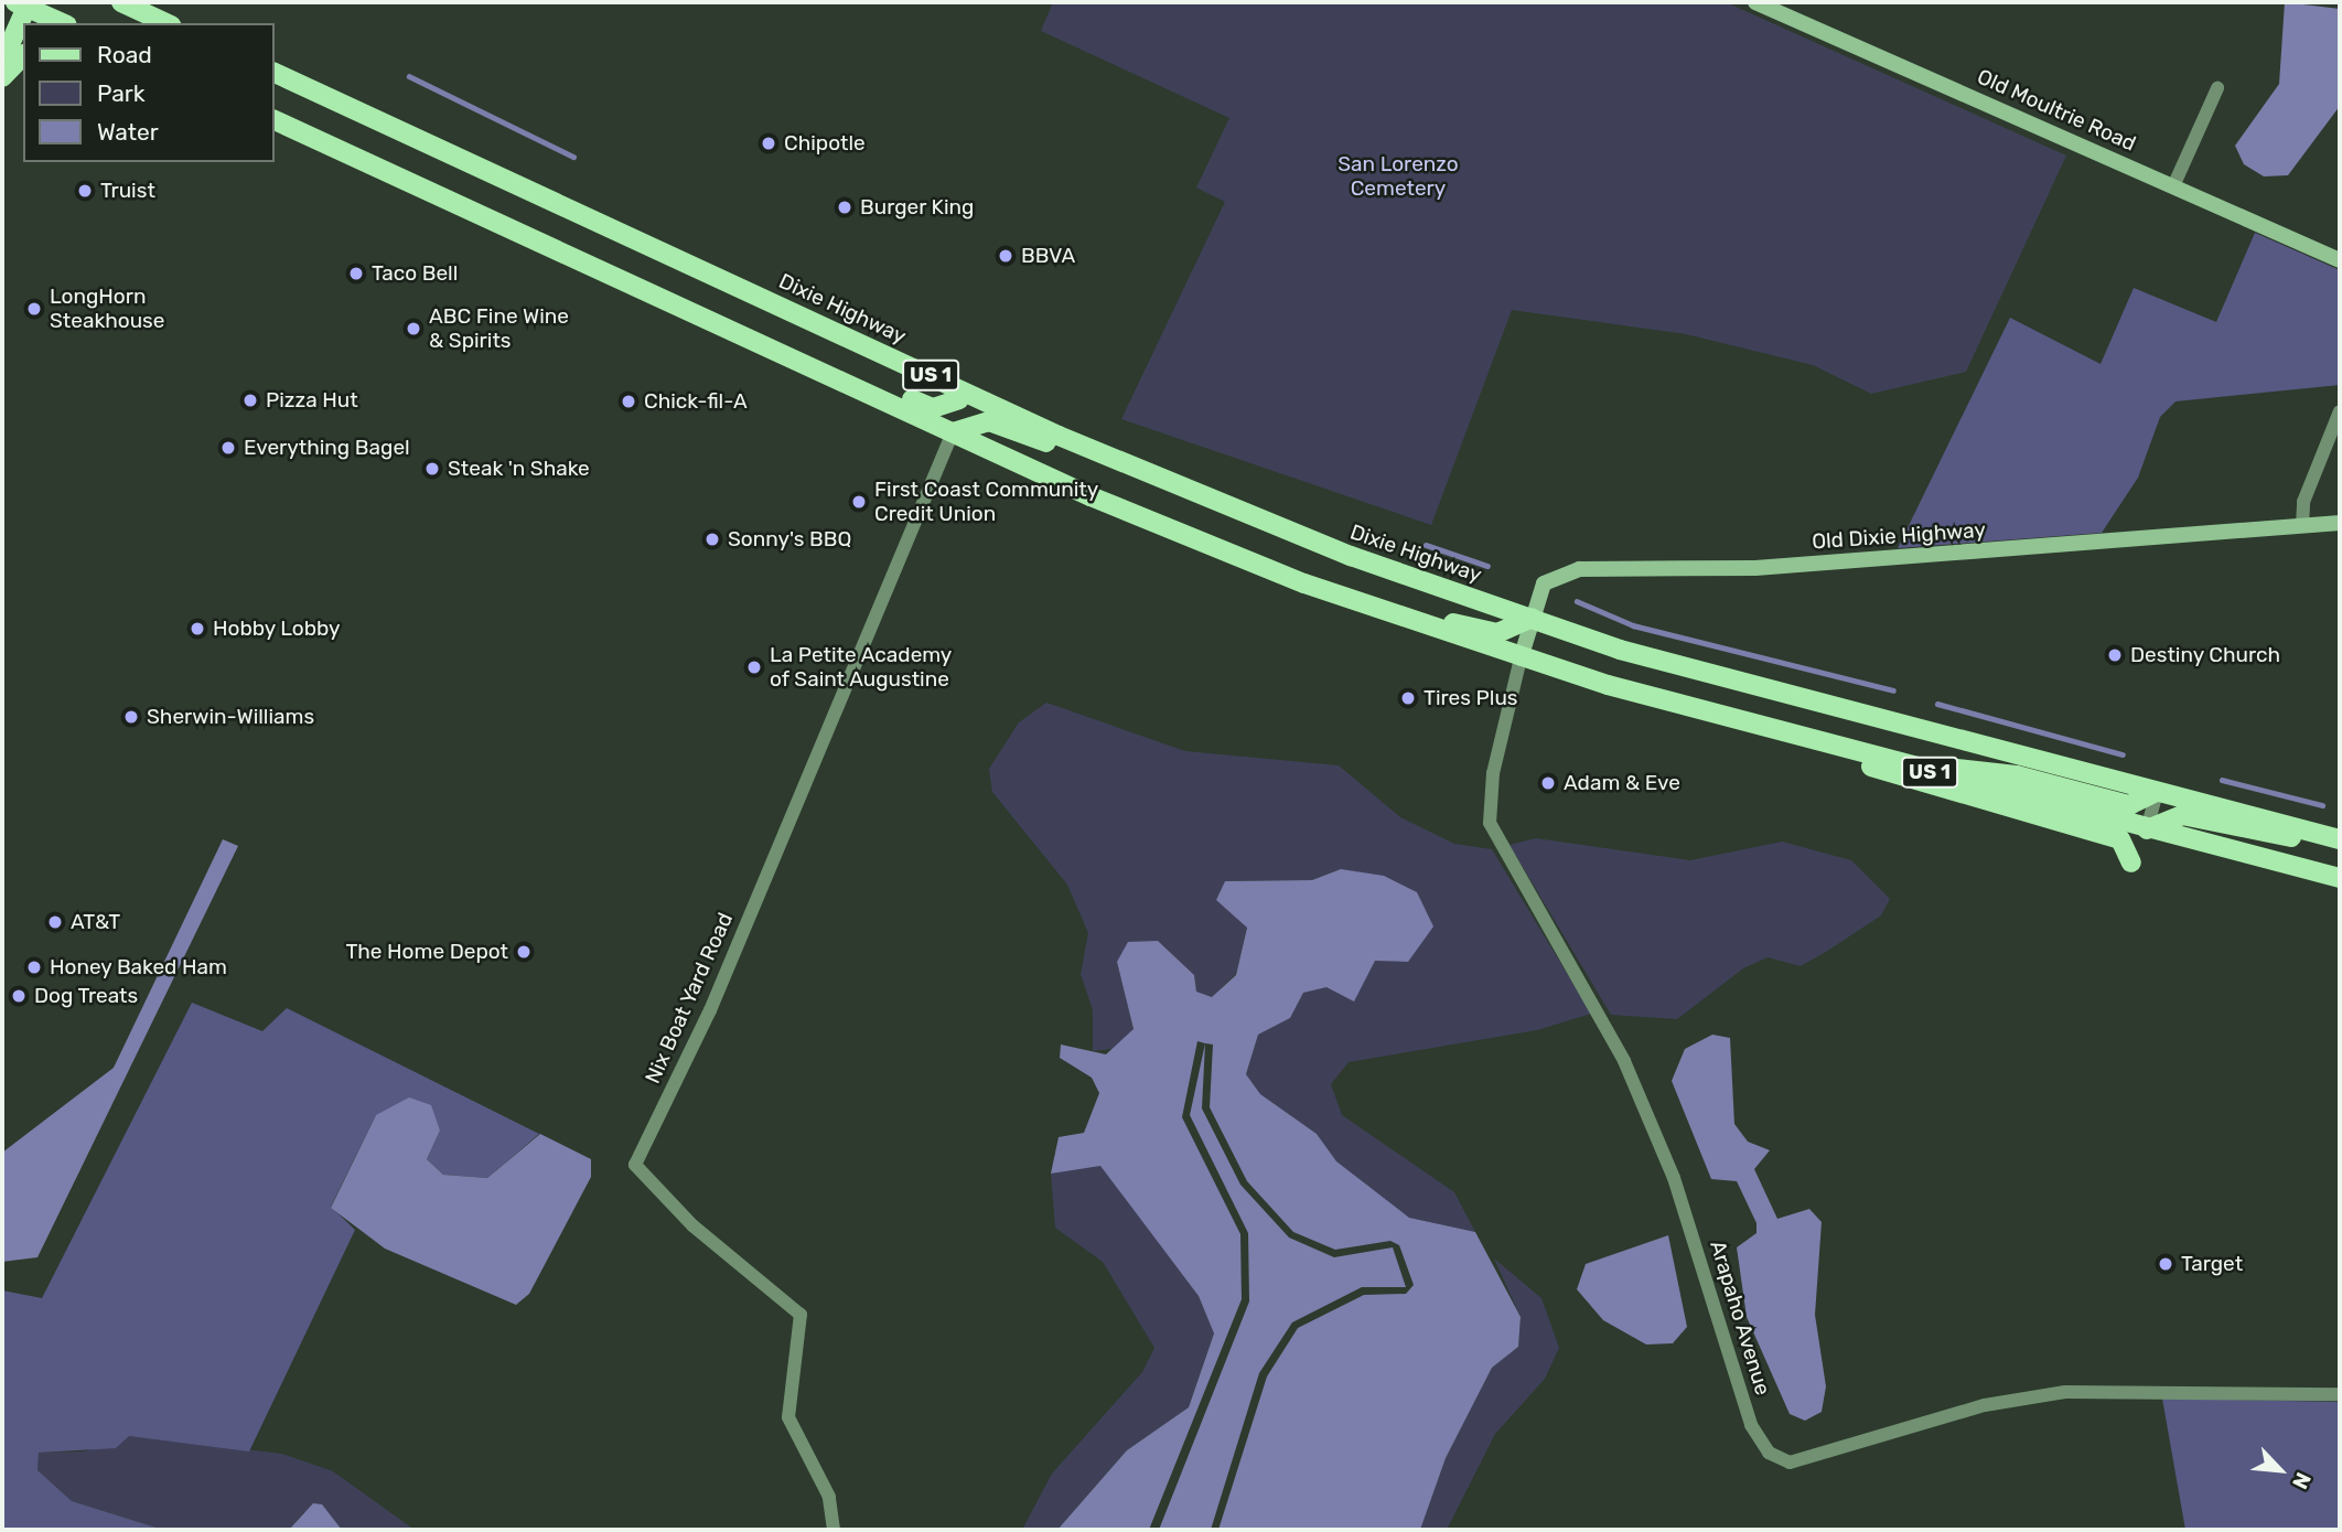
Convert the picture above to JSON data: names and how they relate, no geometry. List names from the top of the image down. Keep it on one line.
{"streets":{"main road":["Dixie Highway","US 1"],"street":["Old Moultrie Road","Old Dixie Highway","Nix Boat Yard Road","Arapaho Avenue"]},"crossings":[["Dixie Highway","US 1"],["Dixie Highway","Old Dixie Highway"],["US 1","Old Dixie Highway"],["US 1","Nix Boat Yard Road"],["US 1","Arapaho Avenue"],["Old Dixie Highway","Arapaho Avenue"]],"parks":["San Lorenzo Cemetery"],"places":["Chipotle","Truist","Burger King","BBVA","Taco Bell","LongHorn Steakhouse","ABC Fine Wine & Spirits","Pizza Hut","Chick-fil-A","Everything Bagel","Steak 'n Shake","First Coast Community Credit Union","Sonny's BBQ","Hobby Lobby","Destiny Church","La Petite Academy of Saint Augustine","Tires Plus","Sherwin-Williams","Adam & Eve","AT&T","The Home Depot","Honey Baked Ham","Dog Treats","Target"],"legend":["Road","Park","Water"],"north":"bottom right"}
